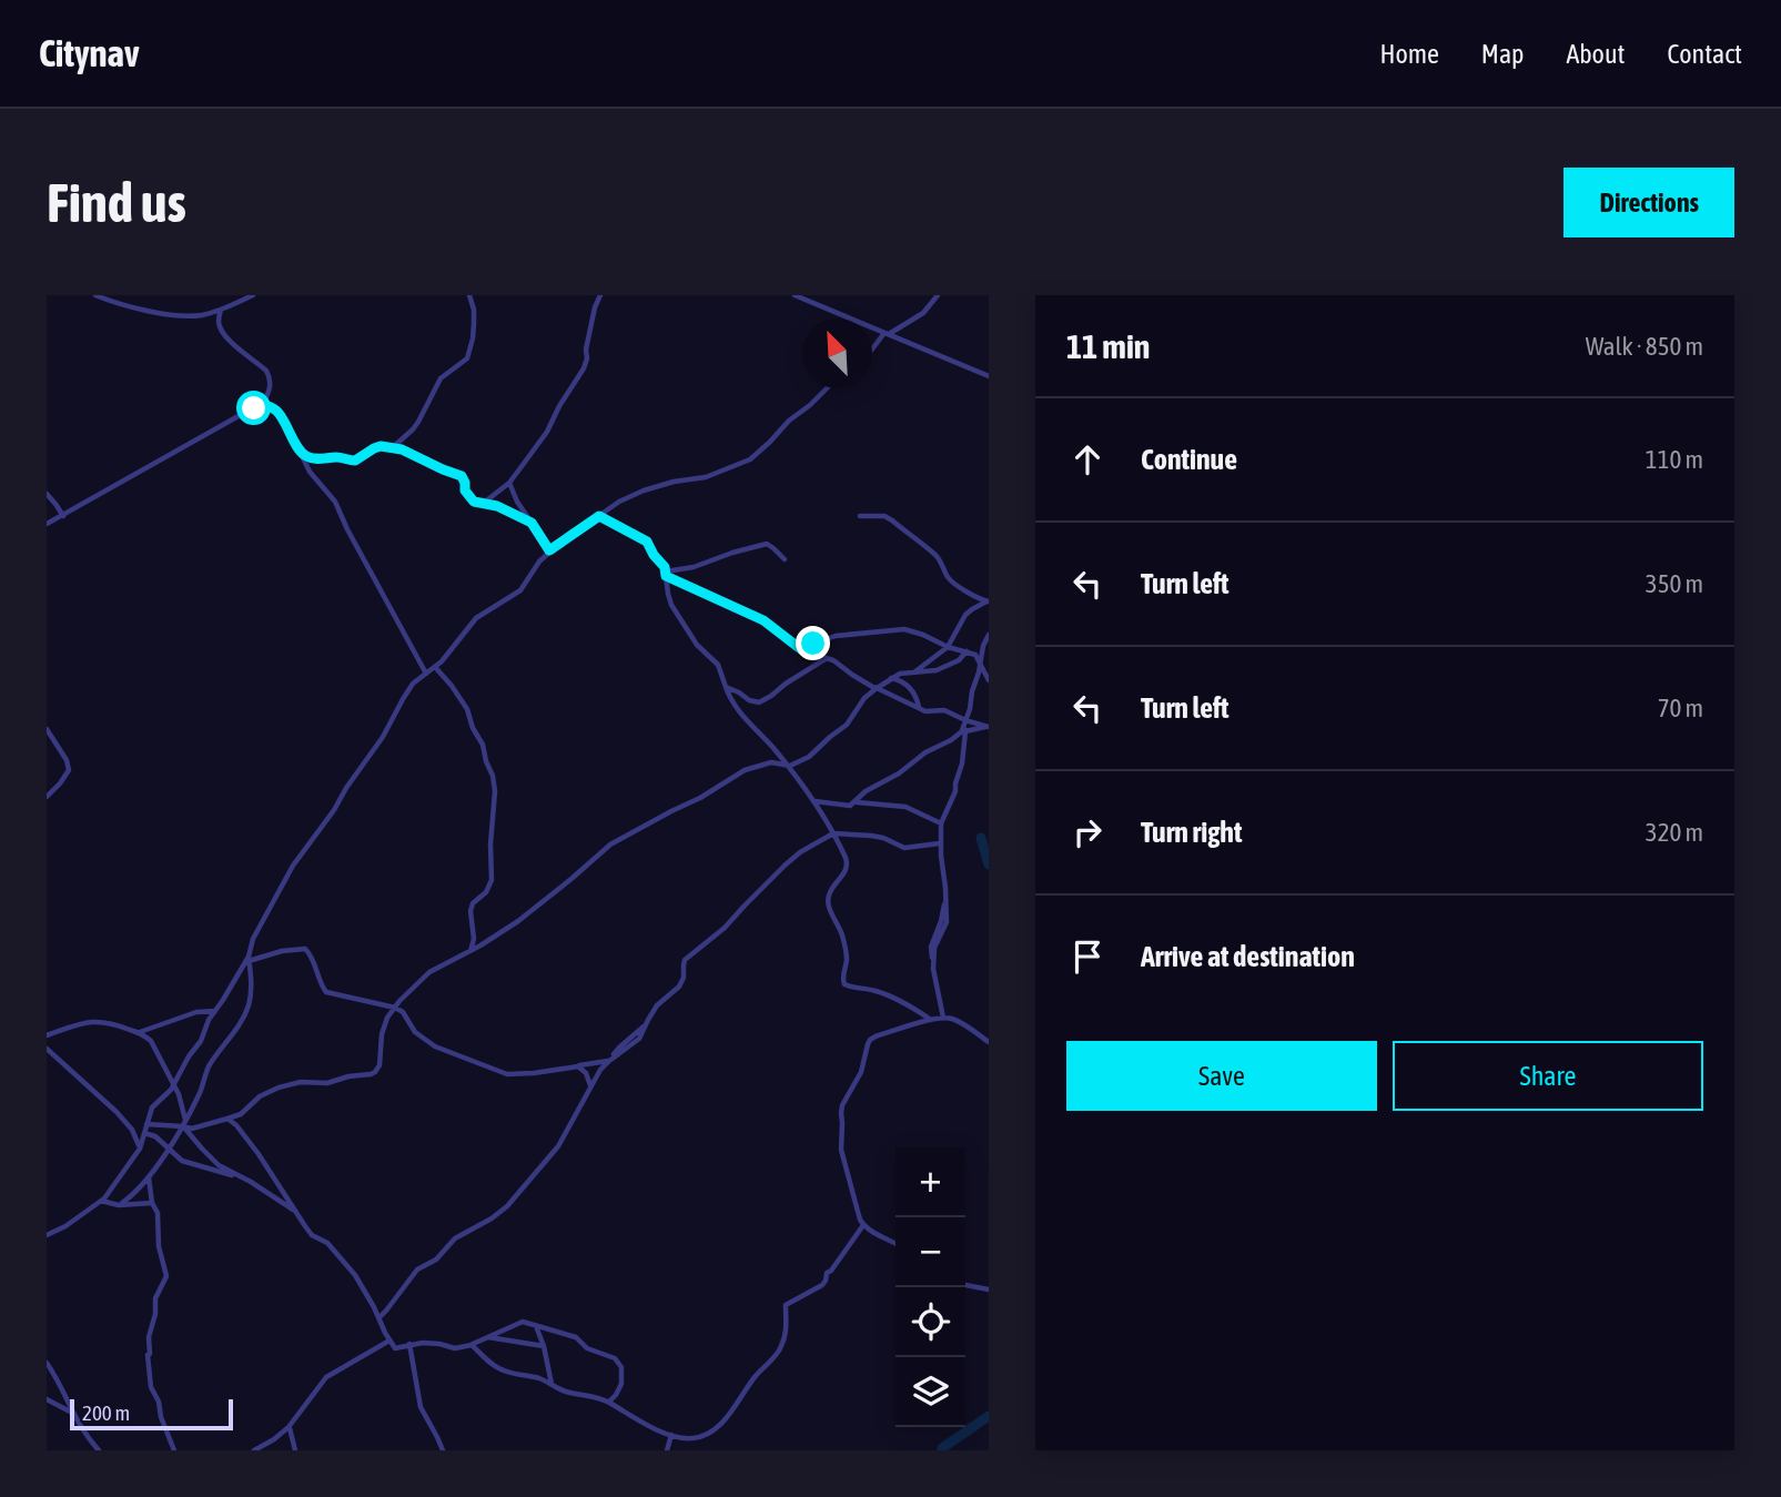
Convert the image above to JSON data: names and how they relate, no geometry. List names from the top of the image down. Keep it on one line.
{"scale_bar":"200 m","north":"top left","page":{"header":"Citynav","nav":["Home","Map","About","Contact"],"buttons":["Directions",["Save","Share"]],"title":"Find us","heading":["11 min","Walk · 850 m"],"list":[["Continue","110 m"],["Turn left","350 m"],["Turn left","70 m"],["Turn right","320 m"],"Arrive at destination"],"map_buttons":["+","−"],"scale":"200 m"}}
